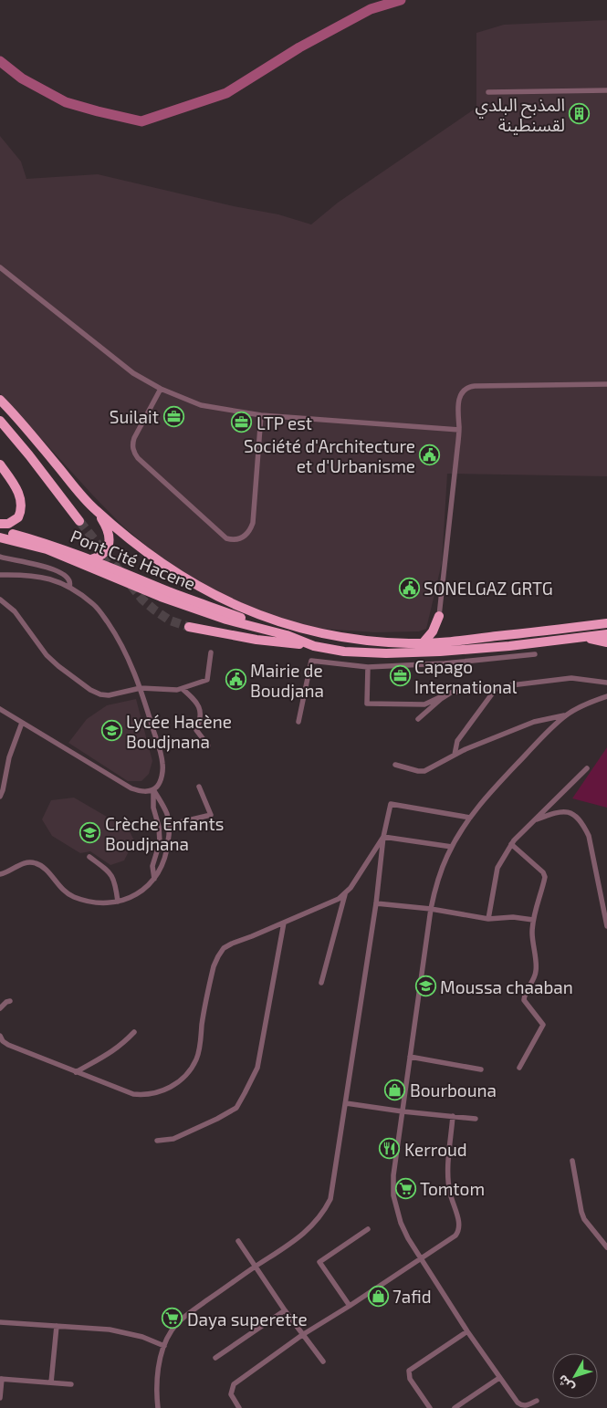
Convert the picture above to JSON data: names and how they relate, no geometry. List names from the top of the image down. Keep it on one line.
{"streets":{"highway":["Pont Cité Hacene"]},"places":{"building":["المذبح البلدي لقسنطينة"],"office":["Suilait","LTP est","Capago International"],"public building":["Société d'Architecture et d'Urbanisme","SONELGAZ GRTG","Mairie de Boudjana"],"school or university":["Lycée Hacène Boudjnana","Crèche Enfants Boudjnana","Moussa chaaban"],"shop":["Bourbouna","7afid"],"restaurant":["Kerroud"],"supermarket":["Tomtom","Daya superette"]},"north":"bottom left"}
